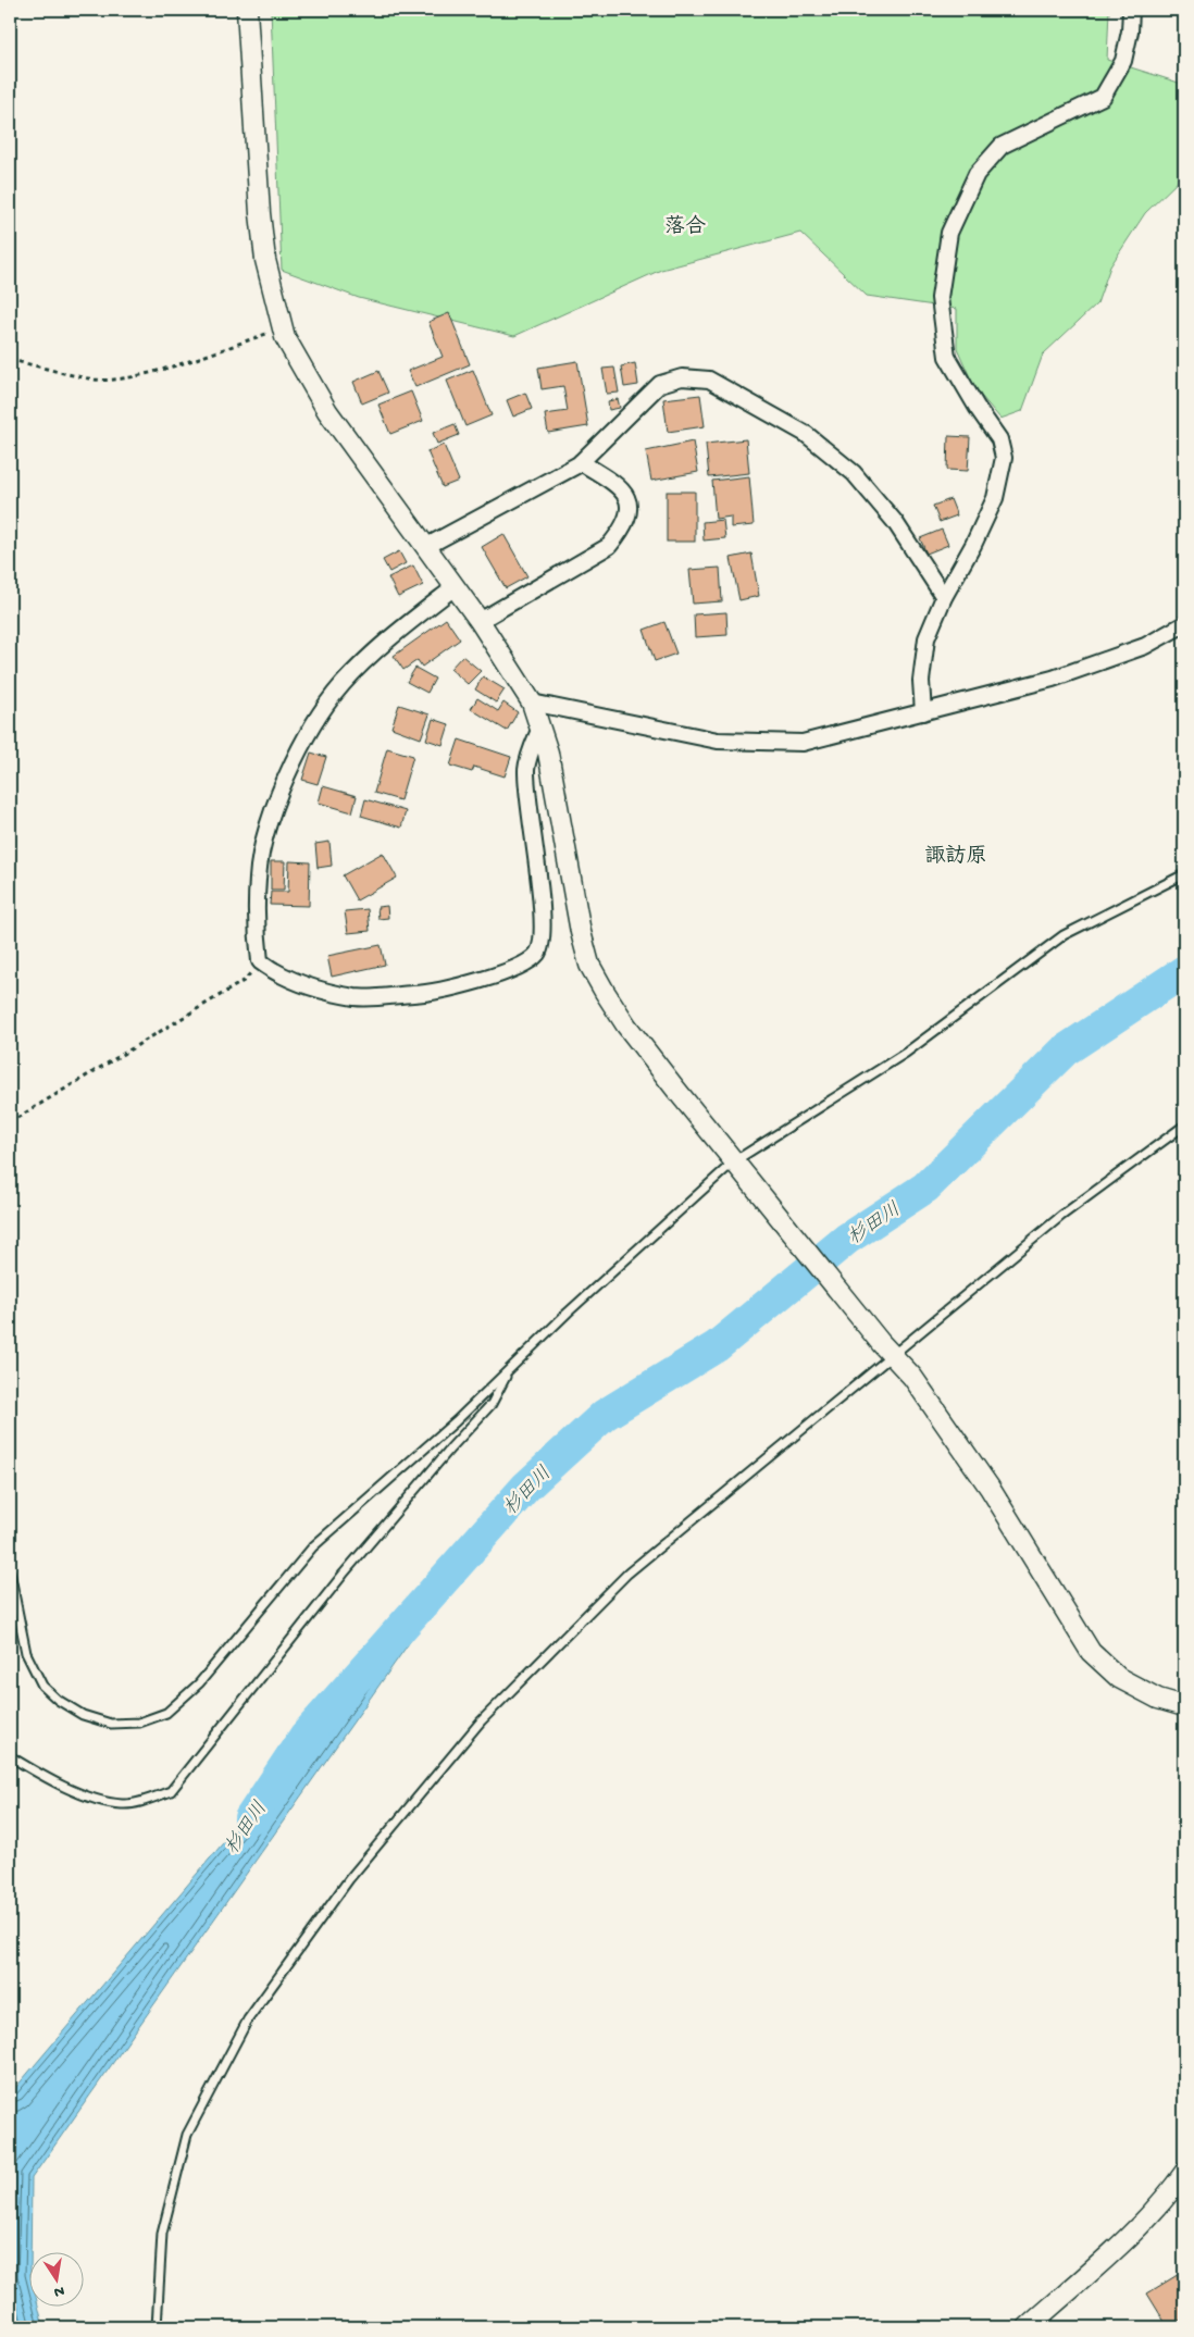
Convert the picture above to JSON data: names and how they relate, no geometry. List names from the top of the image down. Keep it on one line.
{"districts":["落合","諏訪原"],"water":["杉田川"],"north":"bottom"}
